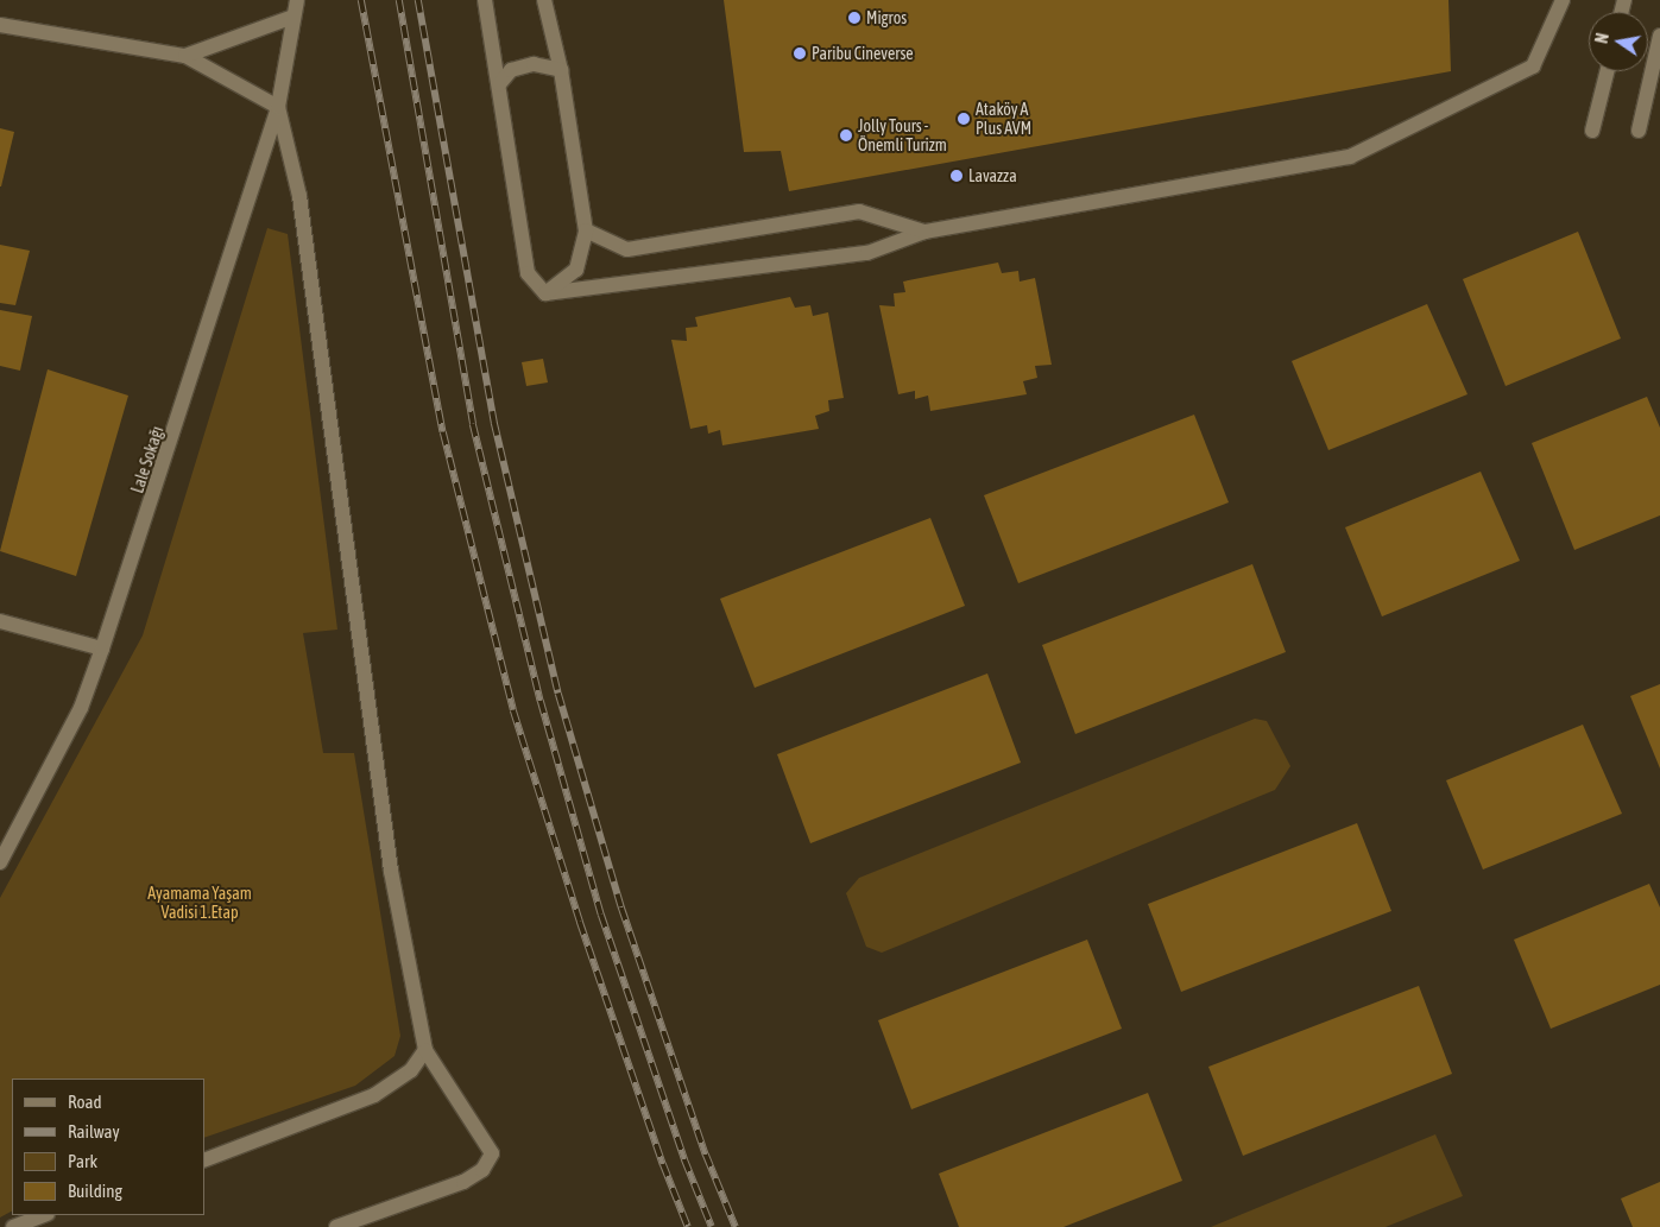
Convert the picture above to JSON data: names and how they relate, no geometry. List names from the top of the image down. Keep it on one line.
{"streets":{"street":["Lale Sokağı"]},"parks":["Ayamama Yaşam Vadisi 1.Etap"],"places":["Migros","Paribu Cineverse","Ataköy A Plus AVM","Jolly Tours - Önemli Turizm","Lavazza"],"legend":["Road","Railway","Park","Building"],"north":"left"}
